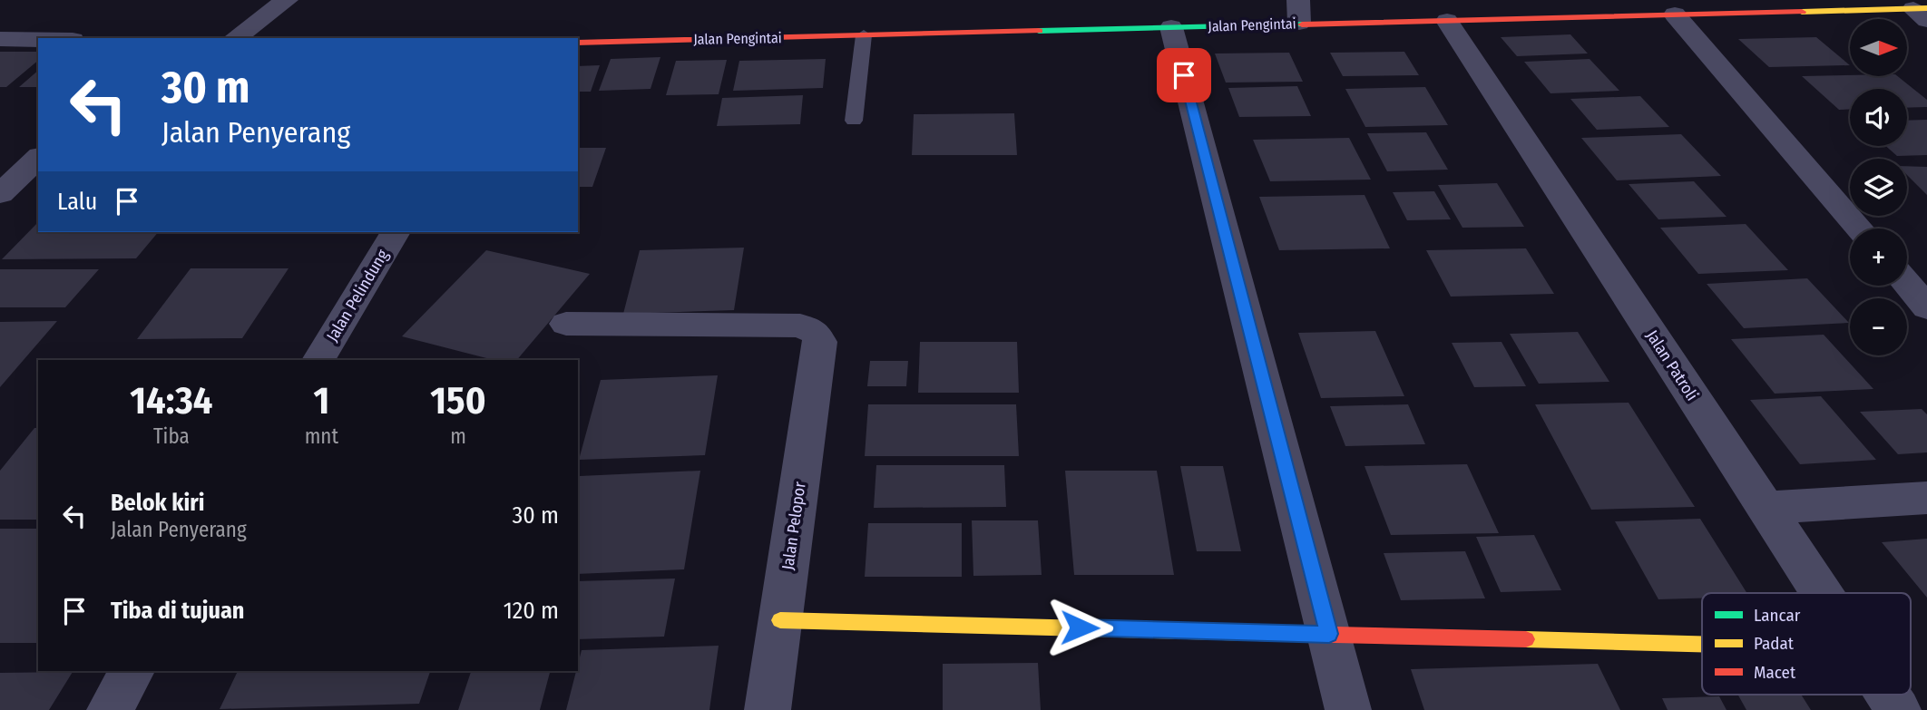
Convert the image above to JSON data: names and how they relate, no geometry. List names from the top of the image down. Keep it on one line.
{"streets":{"street":["Jalan Pengintai","Jalan Pelindung","Jalan Patroli","Jalan Pelopor"]},"crossings":[["Jalan Pengintai","Jalan Patroli"]],"legend":["Lancar","Padat","Macet"],"north":"right","page":{"map_buttons":["+","−"],"turn":["30 m","Jalan Penyerang"],"then":"Lalu","eta":["14:34","Tiba","1","mnt","150","m"],"list":[{"name":"Belok kiri","note":"Jalan Penyerang","value":"30 m"},{"name":"Tiba di tujuan","value":"120 m"}]}}
